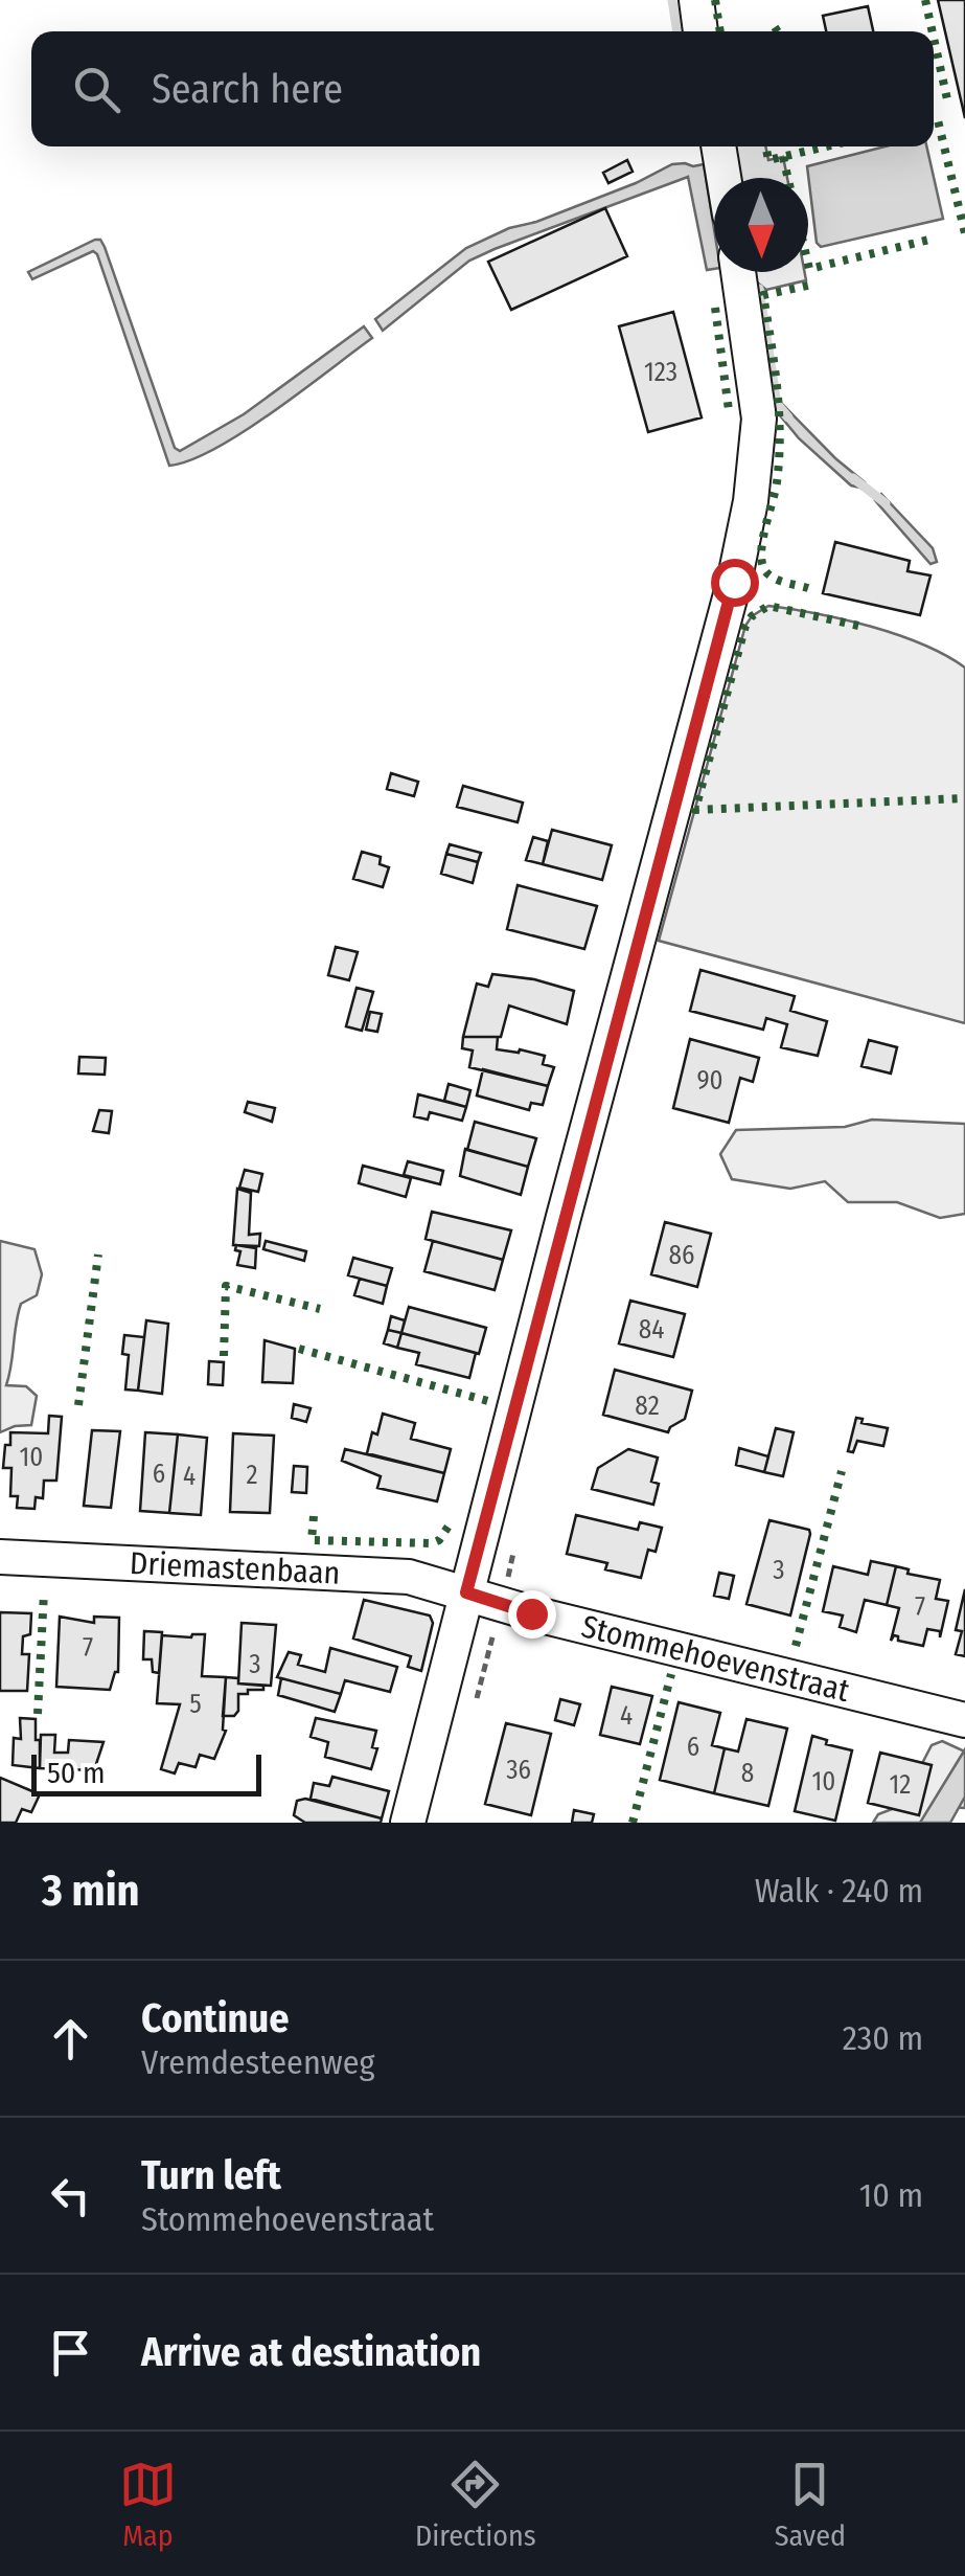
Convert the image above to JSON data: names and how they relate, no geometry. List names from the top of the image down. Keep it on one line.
{"streets":{"street":["Driemastenbaan","Stommehoevenstraat"]},"crossings":[["Driemastenbaan","Stommehoevenstraat"]],"house_numbers":["123","90","86","84","82","10","6","2","4","3","7","7","3","5","4","6","36","8","10","12"],"scale_bar":"50 m","north":"bottom","page":{"search":"Search here","scale":"50 m","heading":["3 min","Walk · 240 m"],"list":[["Continue","Vremdesteenweg","230 m"],["Turn left","Stommehoevenstraat","10 m"],"Arrive at destination"],"nav":["Map","Directions","Saved"]}}
